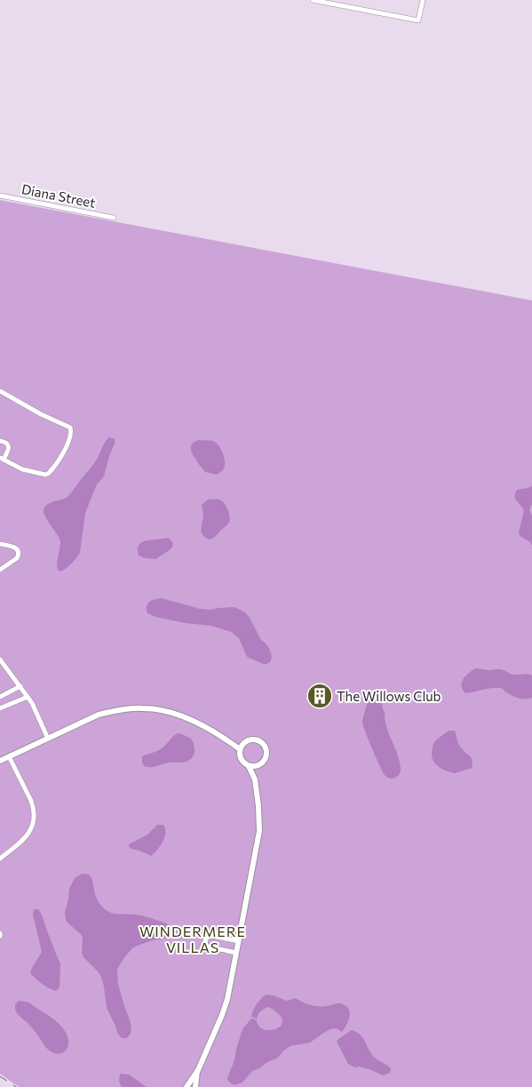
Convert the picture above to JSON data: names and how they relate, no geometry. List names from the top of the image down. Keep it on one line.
{"streets":{"street":["Diana Street"]},"districts":["WINDERMERE VILLAS"],"places":{"building":["The Willows Club"]}}
